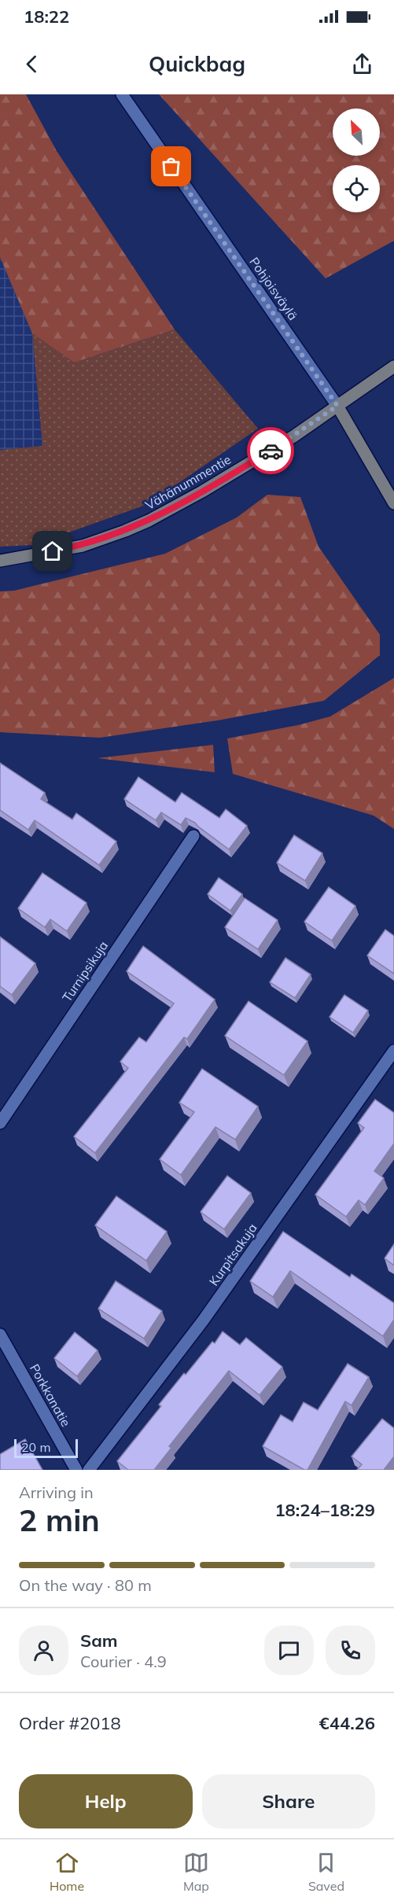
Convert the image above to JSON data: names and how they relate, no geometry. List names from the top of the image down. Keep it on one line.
{"streets":{"main road":["Pohjoisväylä","Vähänummentie"],"street":["Turnipsikuja","Kurpitsakuja","Porkkanatie"]},"crossings":[["Pohjoisväylä","Vähänummentie"]],"scale_bar":"20 m","north":"top left","page":{"status":"18:22","header":"Quickbag","scale":"20 m","heading":["2 min","Arriving in","18:24–18:29"],"panel":["Sam","Courier · 4.9","Order #2018","€44.26"],"bar":"On the way · 80 m","buttons":["Help","Share"],"tabs":["Home","Map","Saved"]}}
